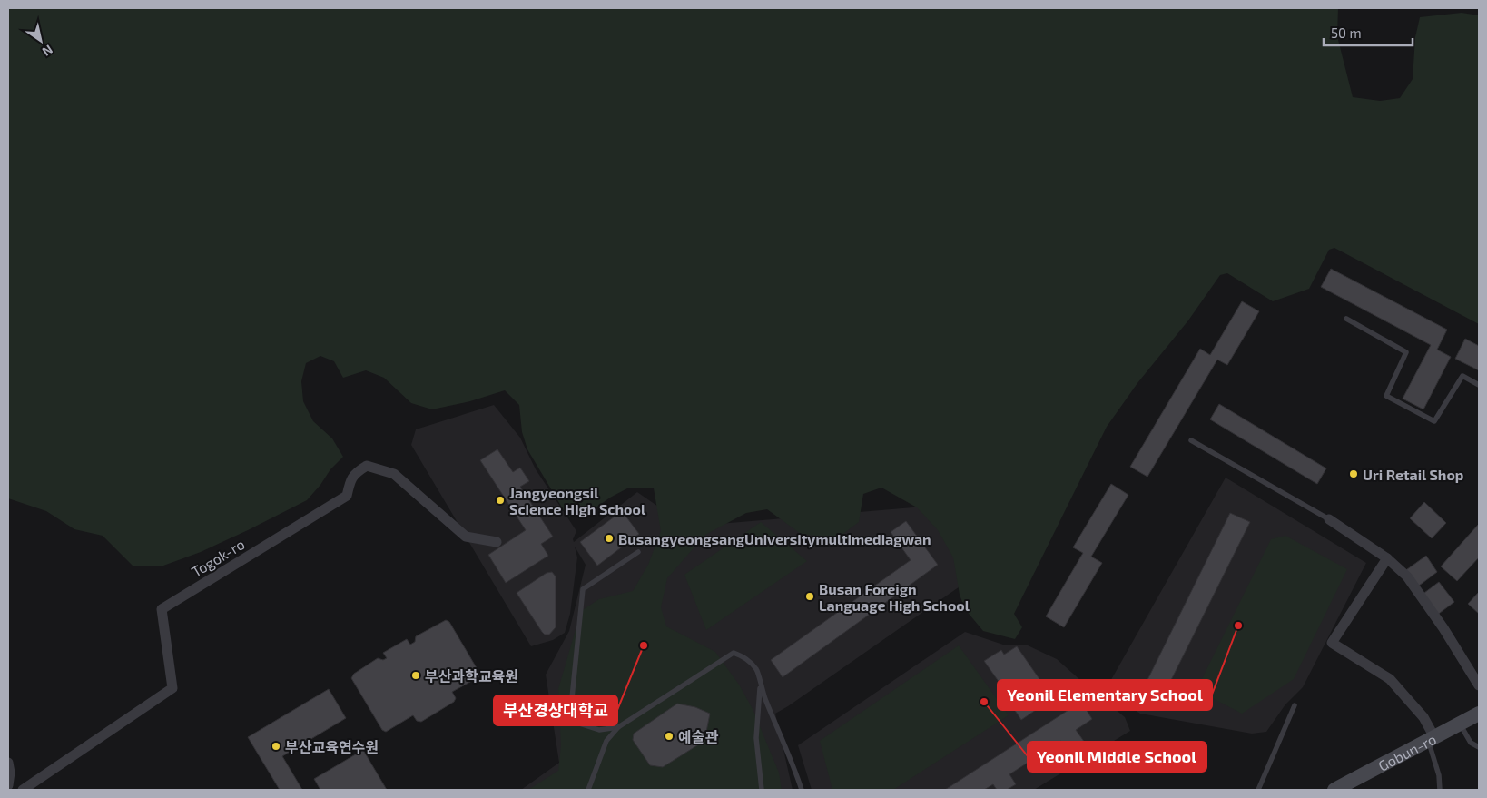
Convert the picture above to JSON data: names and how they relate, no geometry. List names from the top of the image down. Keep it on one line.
{"streets":{"main road":["Gobun-ro"],"street":["Togok-ro"]},"places":["Uri Retail Shop","Jangyeongsil Science High School","BusangyeongsangUniversitymultimediagwan","Busan Foreign Language High School","Yeonil Elementary School","부산경상대학교","부산과학교육원","Yeonil Middle School","예술관","부산교육연수원"],"scale_bar":"50 m","north":"bottom right"}
